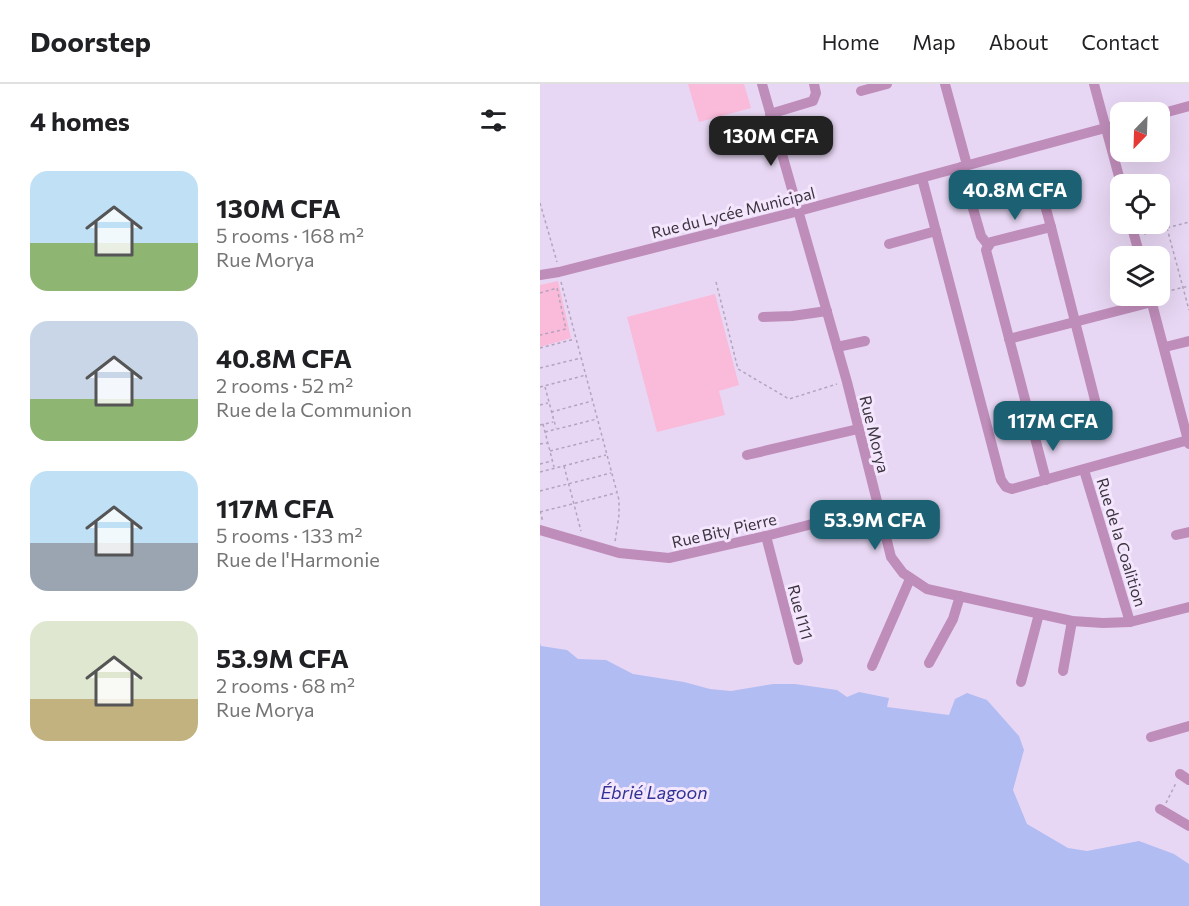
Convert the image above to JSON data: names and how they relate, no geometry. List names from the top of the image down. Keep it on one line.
{"streets":{"street":["Rue du Lycée Municipal","Rue Morya","Rue Bity Pierre","Rue de la Coalition","Rue I111"]},"crossings":[["Rue du Lycée Municipal","Rue Morya"],["Rue Morya","Rue Bity Pierre"],["Rue Morya","Rue de la Coalition"],["Rue Bity Pierre","Rue I111"]],"water":["Ébrié Lagoon"],"north":"bottom left","page":{"header":"Doorstep","nav":["Home","Map","About","Contact"],"heading":"4 homes","price":["130M CFA","40.8M CFA","117M CFA","53.9M CFA"],"list":[{"name":"130M CFA","note":"5 rooms · 168 m² · Rue Morya"},{"name":"40.8M CFA","note":"2 rooms · 52 m² · Rue de la Communion"},{"name":"117M CFA","note":"5 rooms · 133 m² · Rue de l'Harmonie"},{"name":"53.9M CFA","note":"2 rooms · 68 m² · Rue Morya"}]}}
